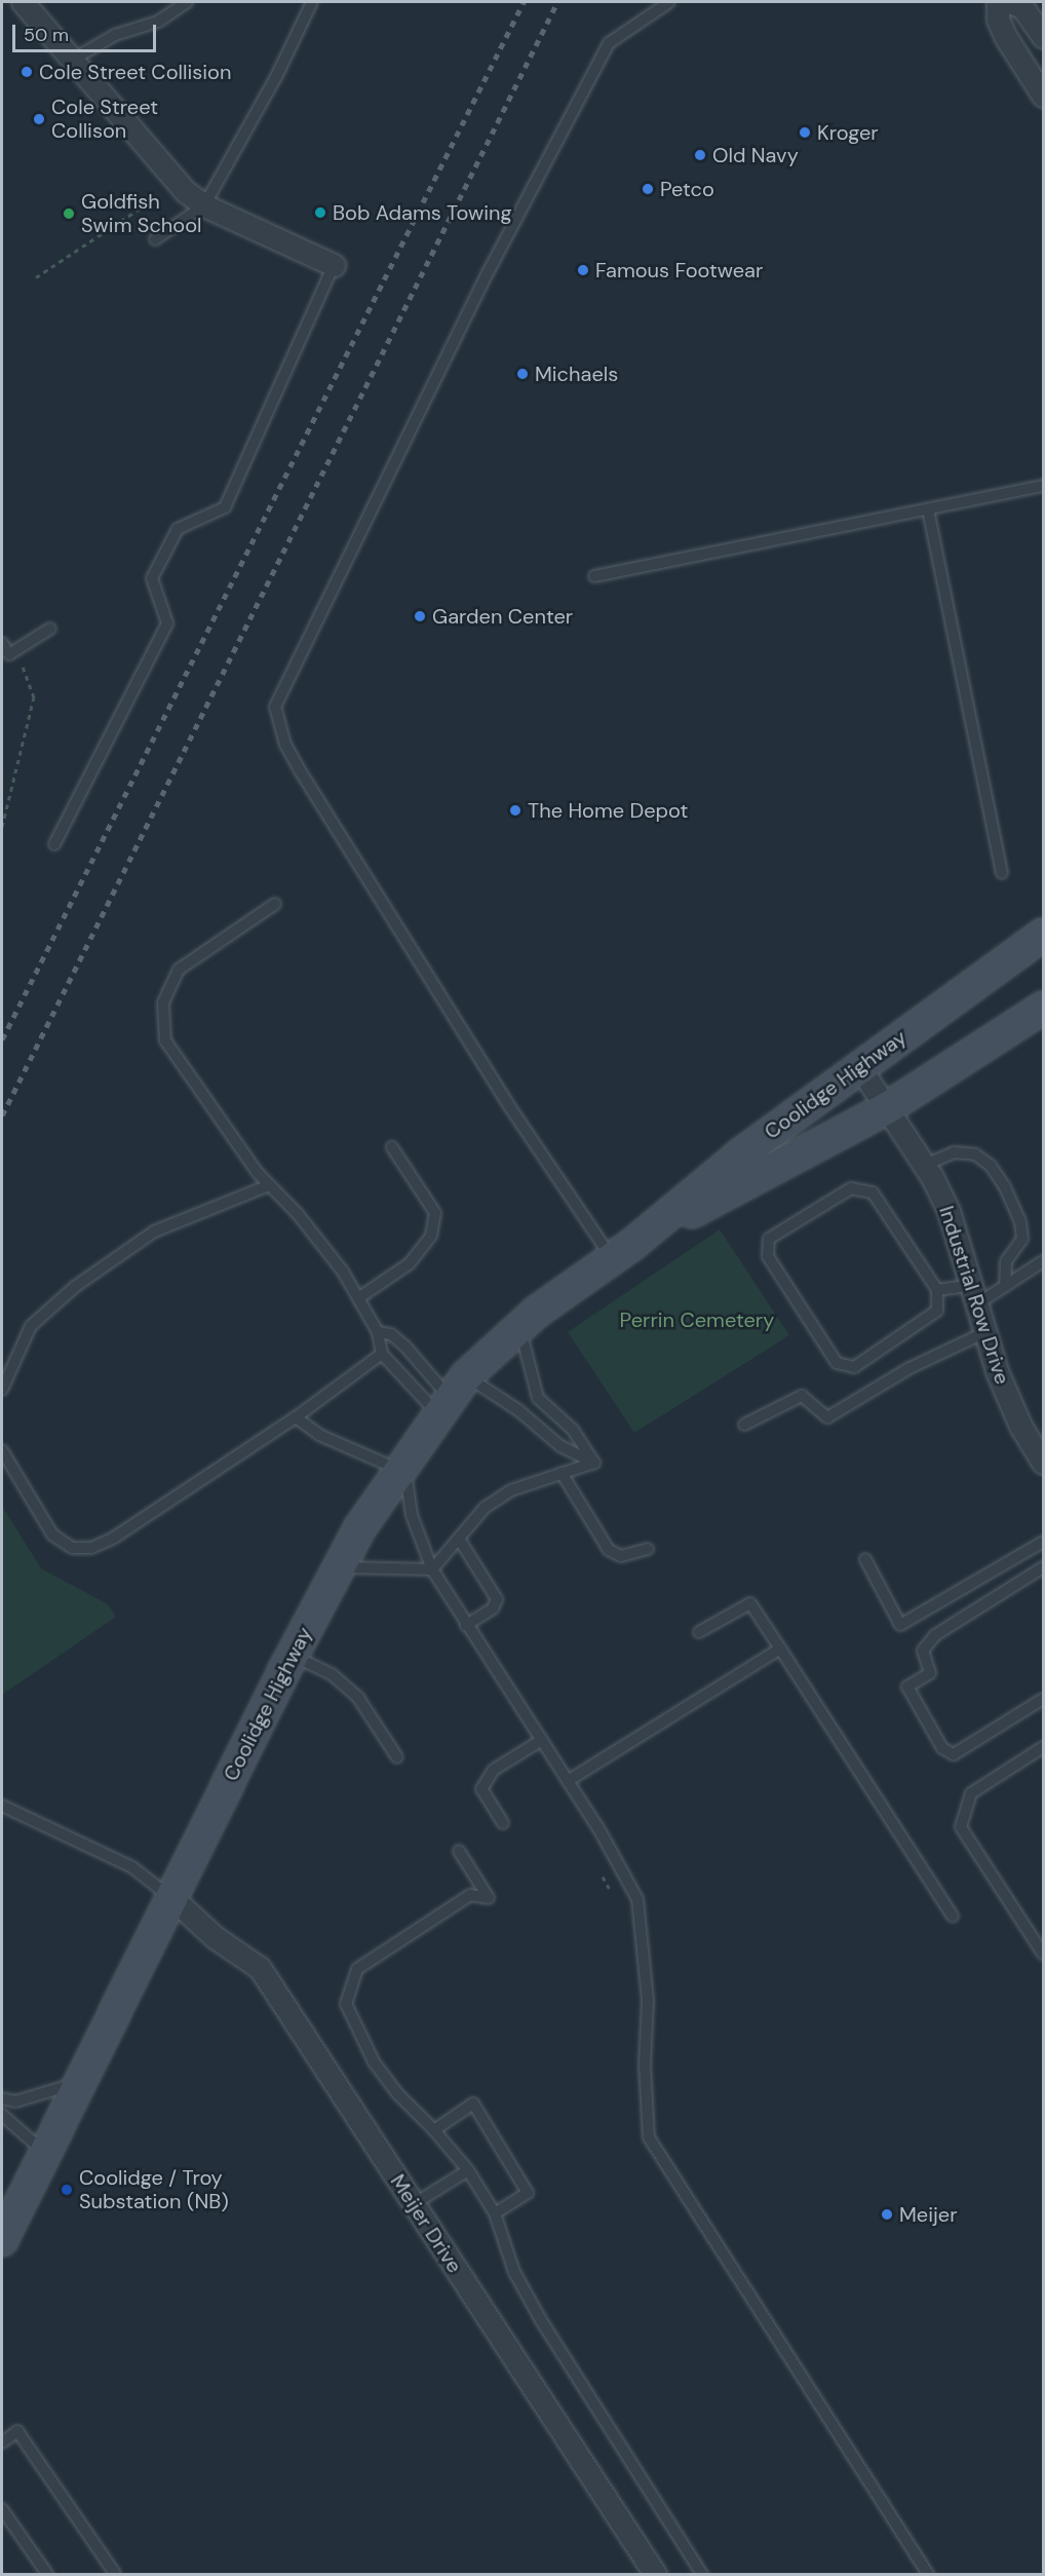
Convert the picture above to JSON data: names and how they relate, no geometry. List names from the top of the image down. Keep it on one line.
{"streets":{"main road":["Coolidge Highway"],"street":["Industrial Row Drive","Meijer Drive"]},"crossings":[["Coolidge Highway","Industrial Row Drive"],["Coolidge Highway","Meijer Drive"]],"parks":["Perrin Cemetery"],"places":["Cole Street Collision","Cole Street Collison","Kroger","Old Navy","Petco","Bob Adams Towing","Goldfish Swim School","Famous Footwear","Michaels","Garden Center","The Home Depot","Coolidge / Troy Substation (NB)","Meijer"],"scale_bar":"50 m"}
